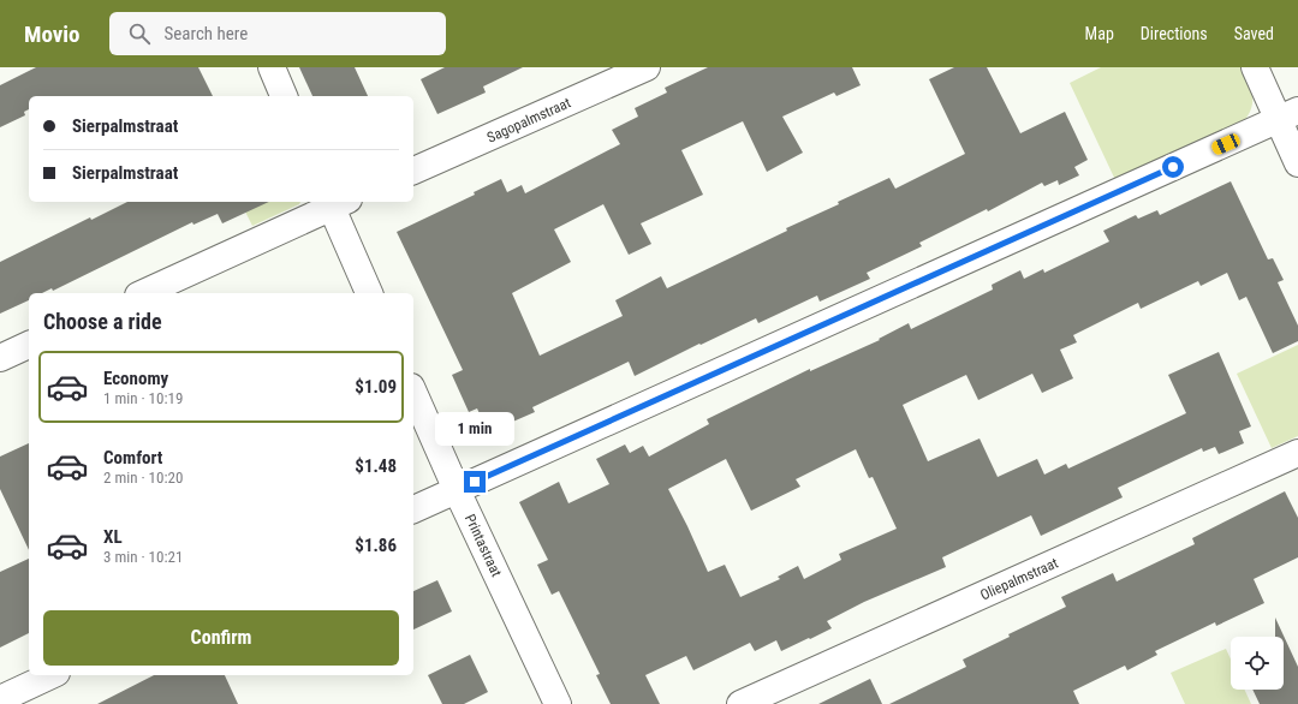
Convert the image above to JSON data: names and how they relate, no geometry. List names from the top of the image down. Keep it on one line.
{"streets":{"street":["Sagopalmstraat","Printastraat","Oliepalmstraat"]},"page":{"header":"Movio","search":"Search here","nav":["Map","Directions","Saved"],"banner":["Sierpalmstraat","Sierpalmstraat"],"heading":"Choose a ride","list":[{"name":"Economy","note":"1 min · 10:19","value":"$1.09"},{"name":"Comfort","note":"2 min · 10:20","value":"$1.48"},{"name":"XL","note":"3 min · 10:21","value":"$1.86"}],"bubble":"1 min","buttons":"Confirm"}}
